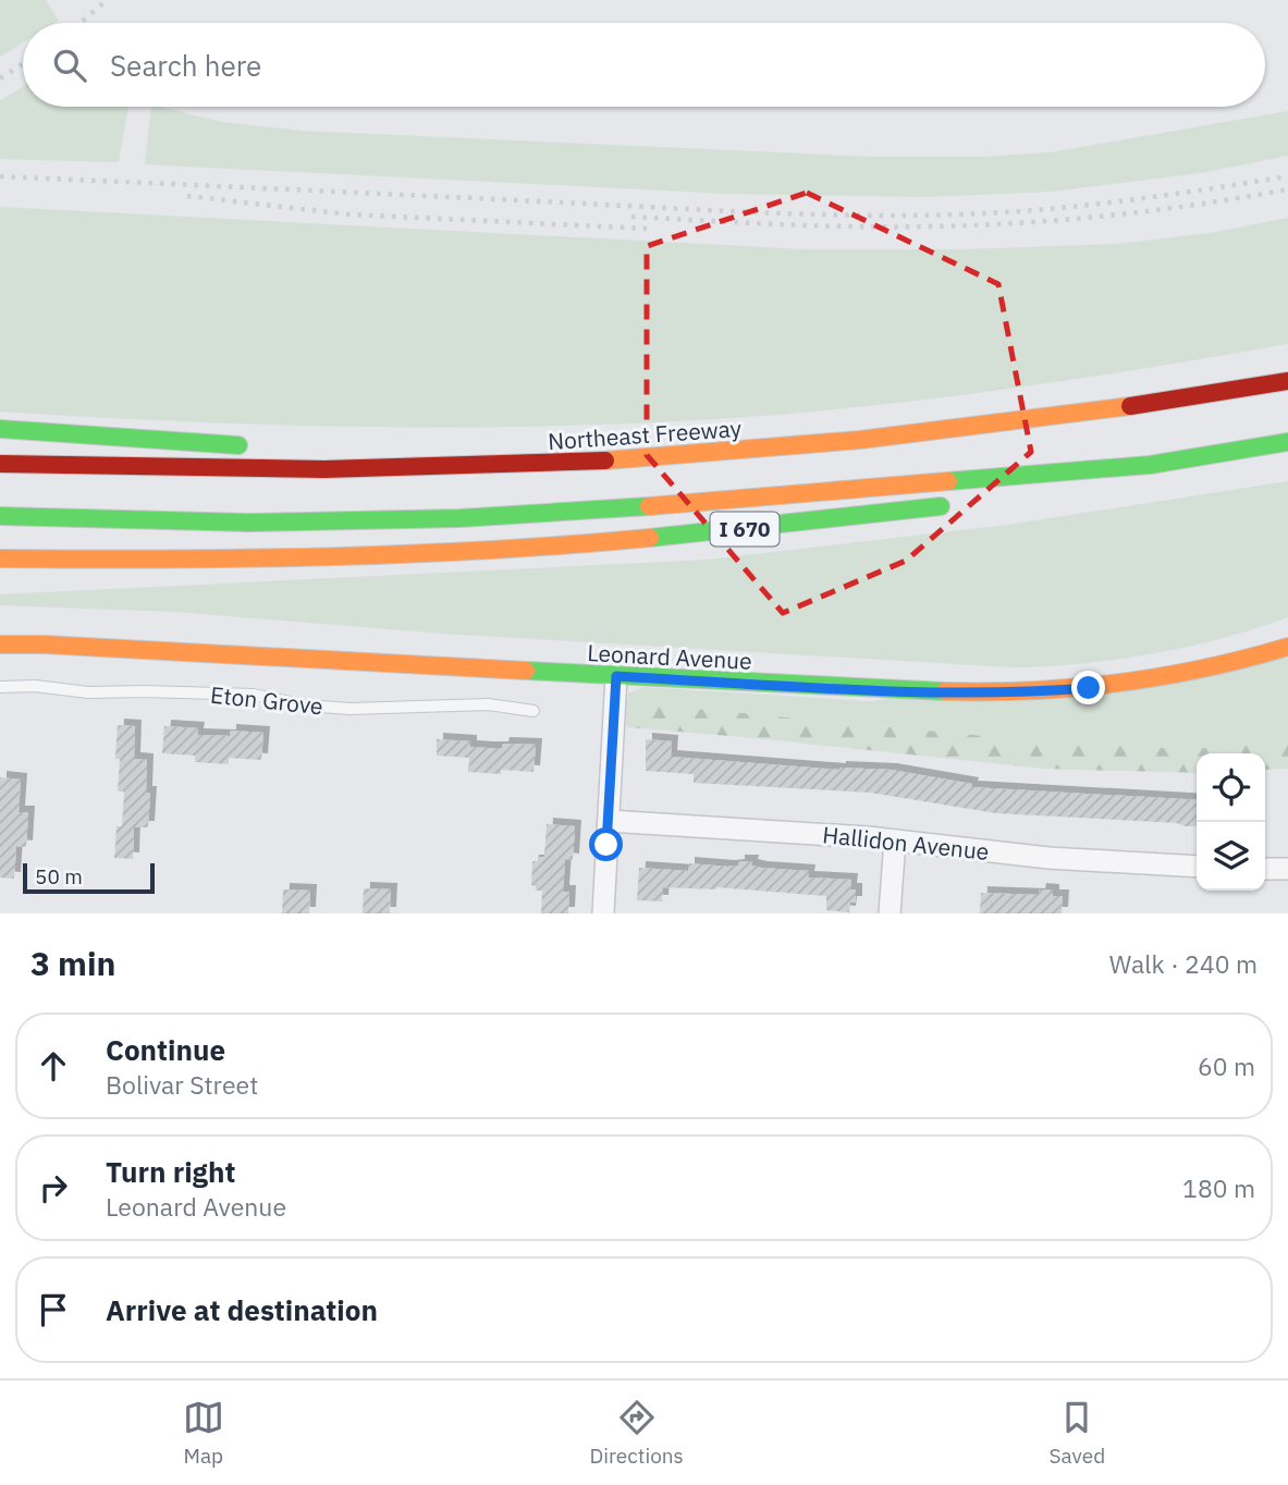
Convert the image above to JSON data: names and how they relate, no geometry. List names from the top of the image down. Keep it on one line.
{"streets":{"main road":["Northeast Freeway","I 670","Leonard Avenue"],"street":["Hallidon Avenue"],"lane":["Eton Grove"]},"scale_bar":"50 m","page":{"search":"Search here","scale":"50 m","heading":["3 min","Walk · 240 m"],"list":[["Continue","Bolivar Street","60 m"],["Turn right","Leonard Avenue","180 m"],"Arrive at destination"],"nav":["Map","Directions","Saved"]}}
